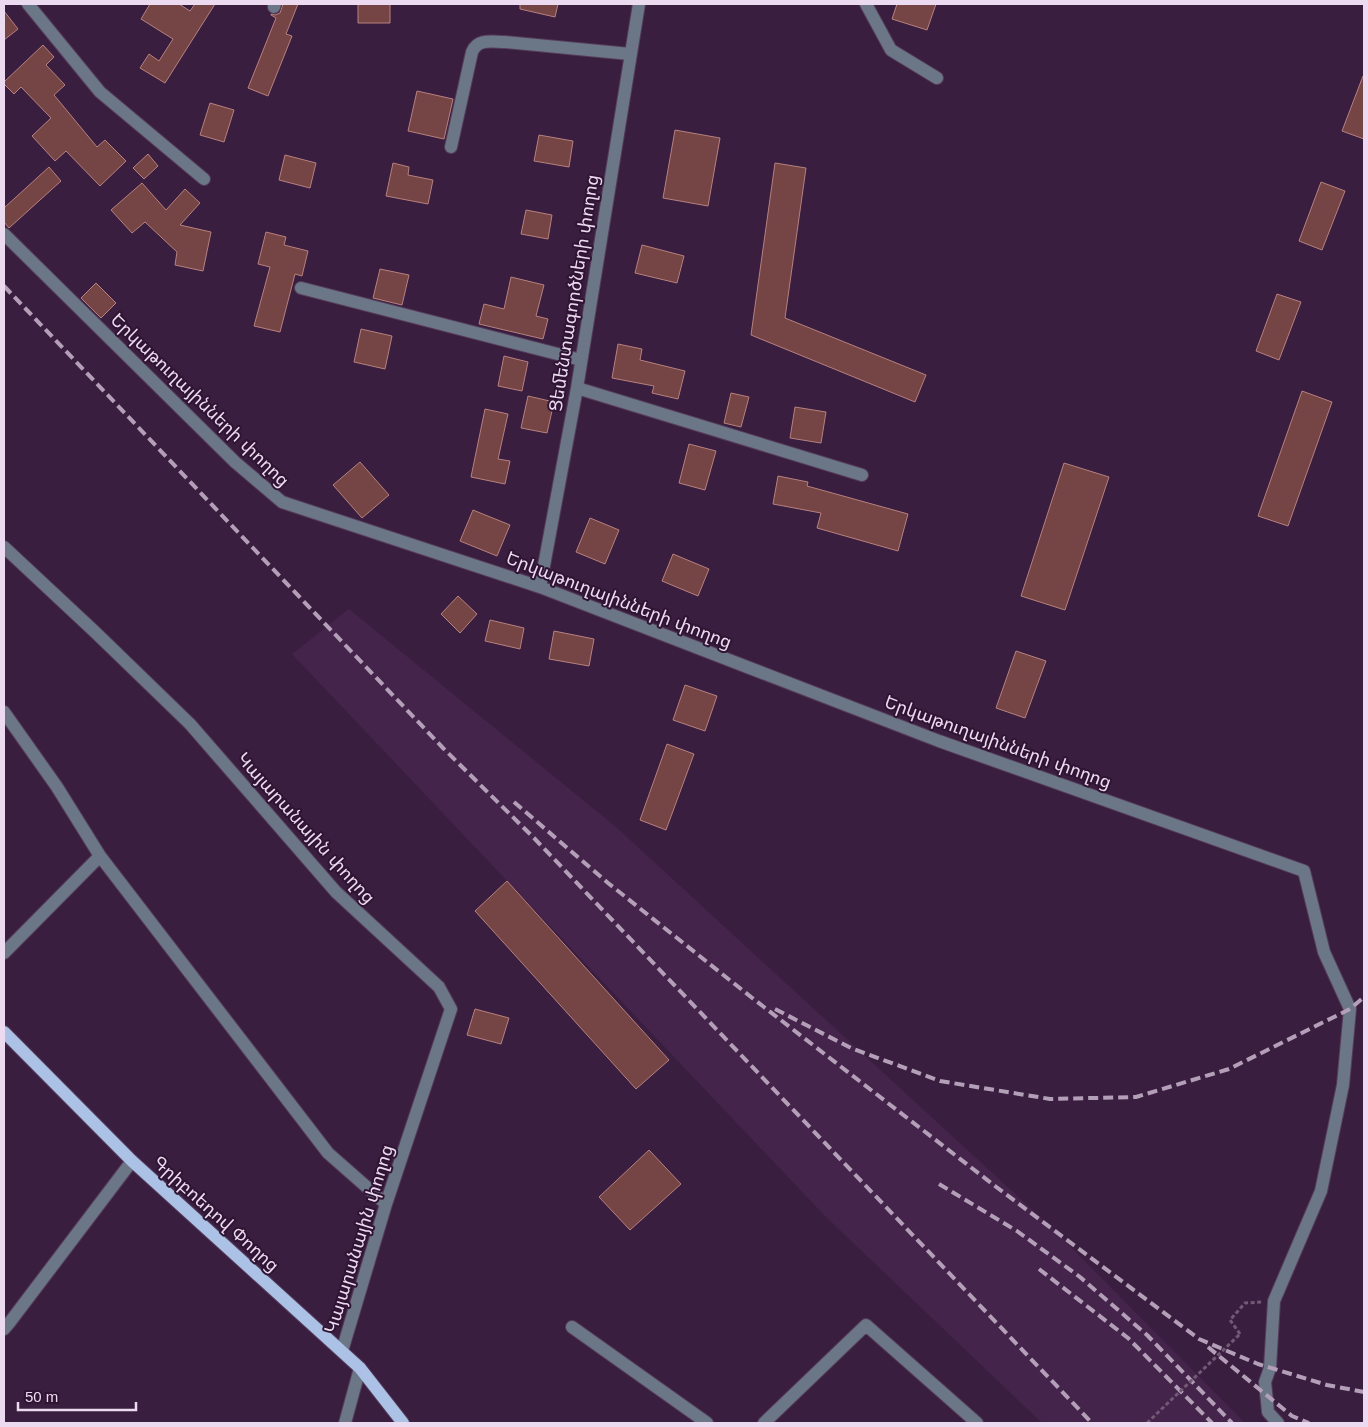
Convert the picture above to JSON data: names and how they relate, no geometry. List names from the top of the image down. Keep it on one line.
{"streets":{"main road":["Գրիբոեդով Փողոց"],"street":["Ցեմենտագործների փողոց","Երկաթուղայինների փողոց","Կայարանային փողոց"]},"crossings":[["Ցեմենտագործների փողոց","Երկաթուղայինների փողոց"],["Կայարանային փողոց","Գրիբոեդով Փողոց"]],"scale_bar":"50 m"}
